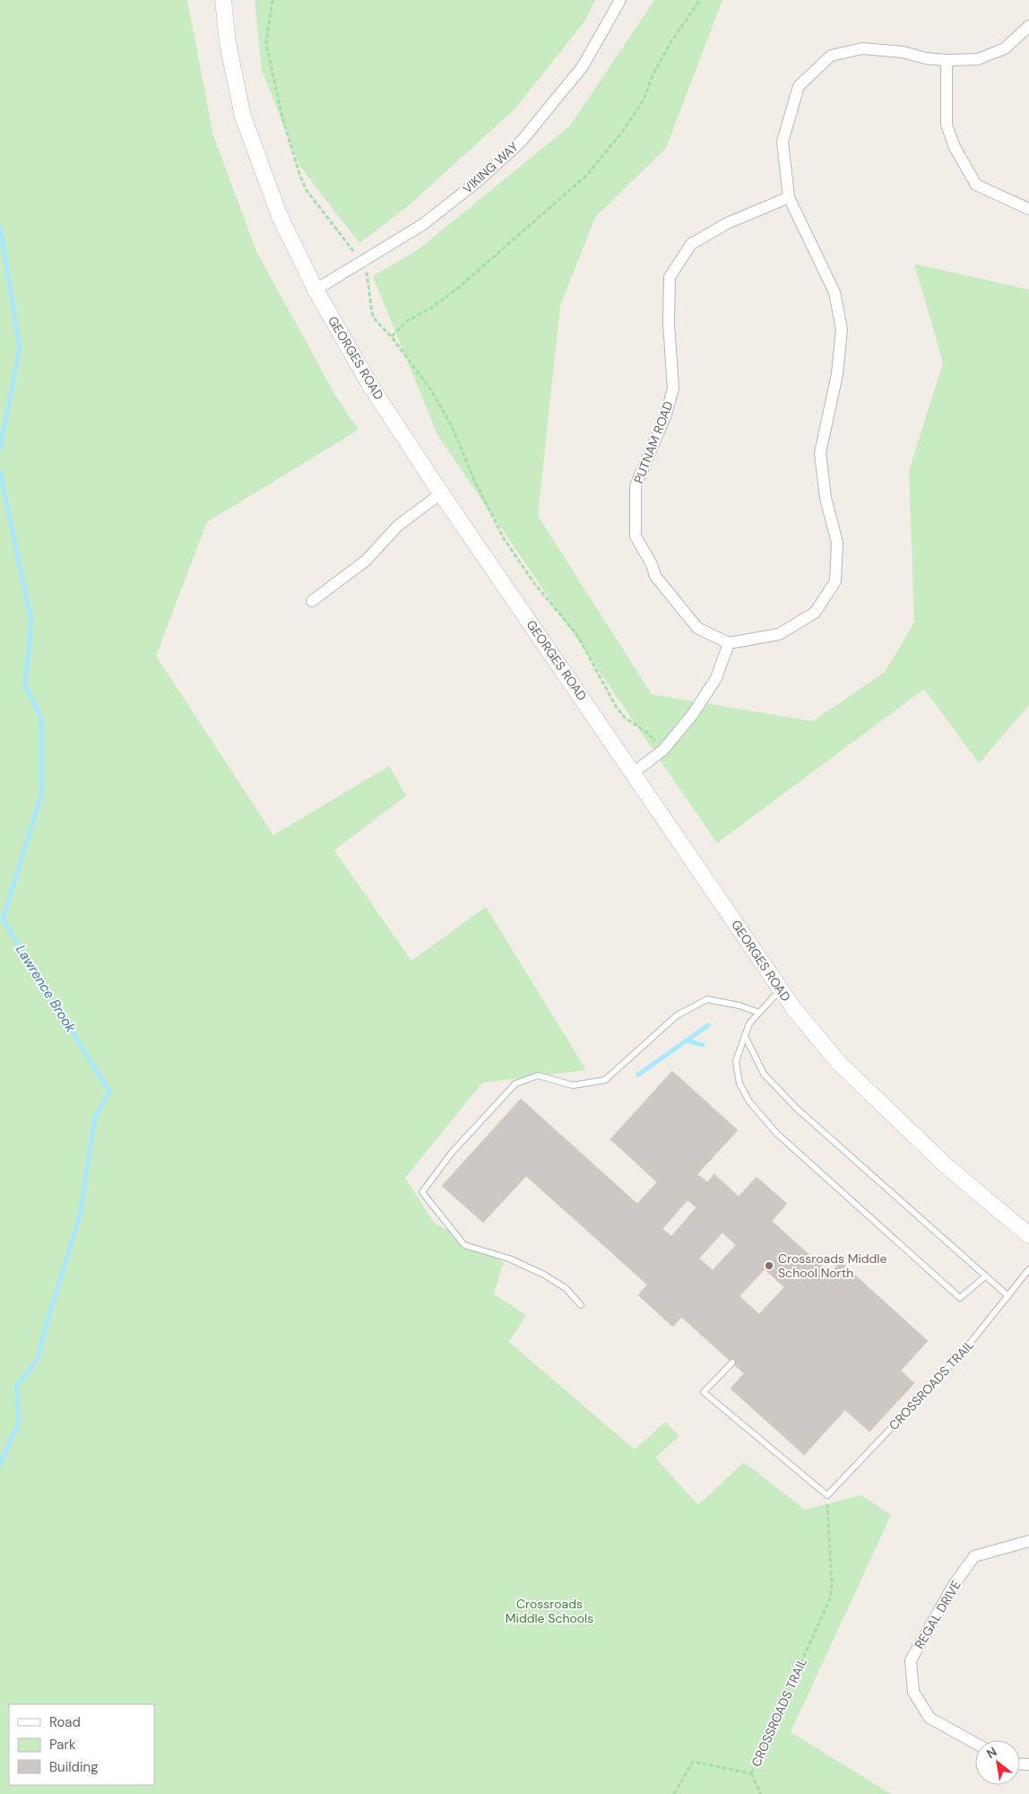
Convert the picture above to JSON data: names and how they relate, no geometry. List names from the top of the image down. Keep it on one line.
{"streets":{"street":["VIKING WAY","GEORGES ROAD","PUTNAM ROAD","REGAL DRIVE"],"lane":["CROSSROADS TRAIL"]},"crossings":[["VIKING WAY","GEORGES ROAD"]],"water":["Lawrence Brook"],"parks":["Crossroads Middle Schools"],"places":["Crossroads Middle School North"],"legend":["Road","Park","Building"],"north":"top left"}
